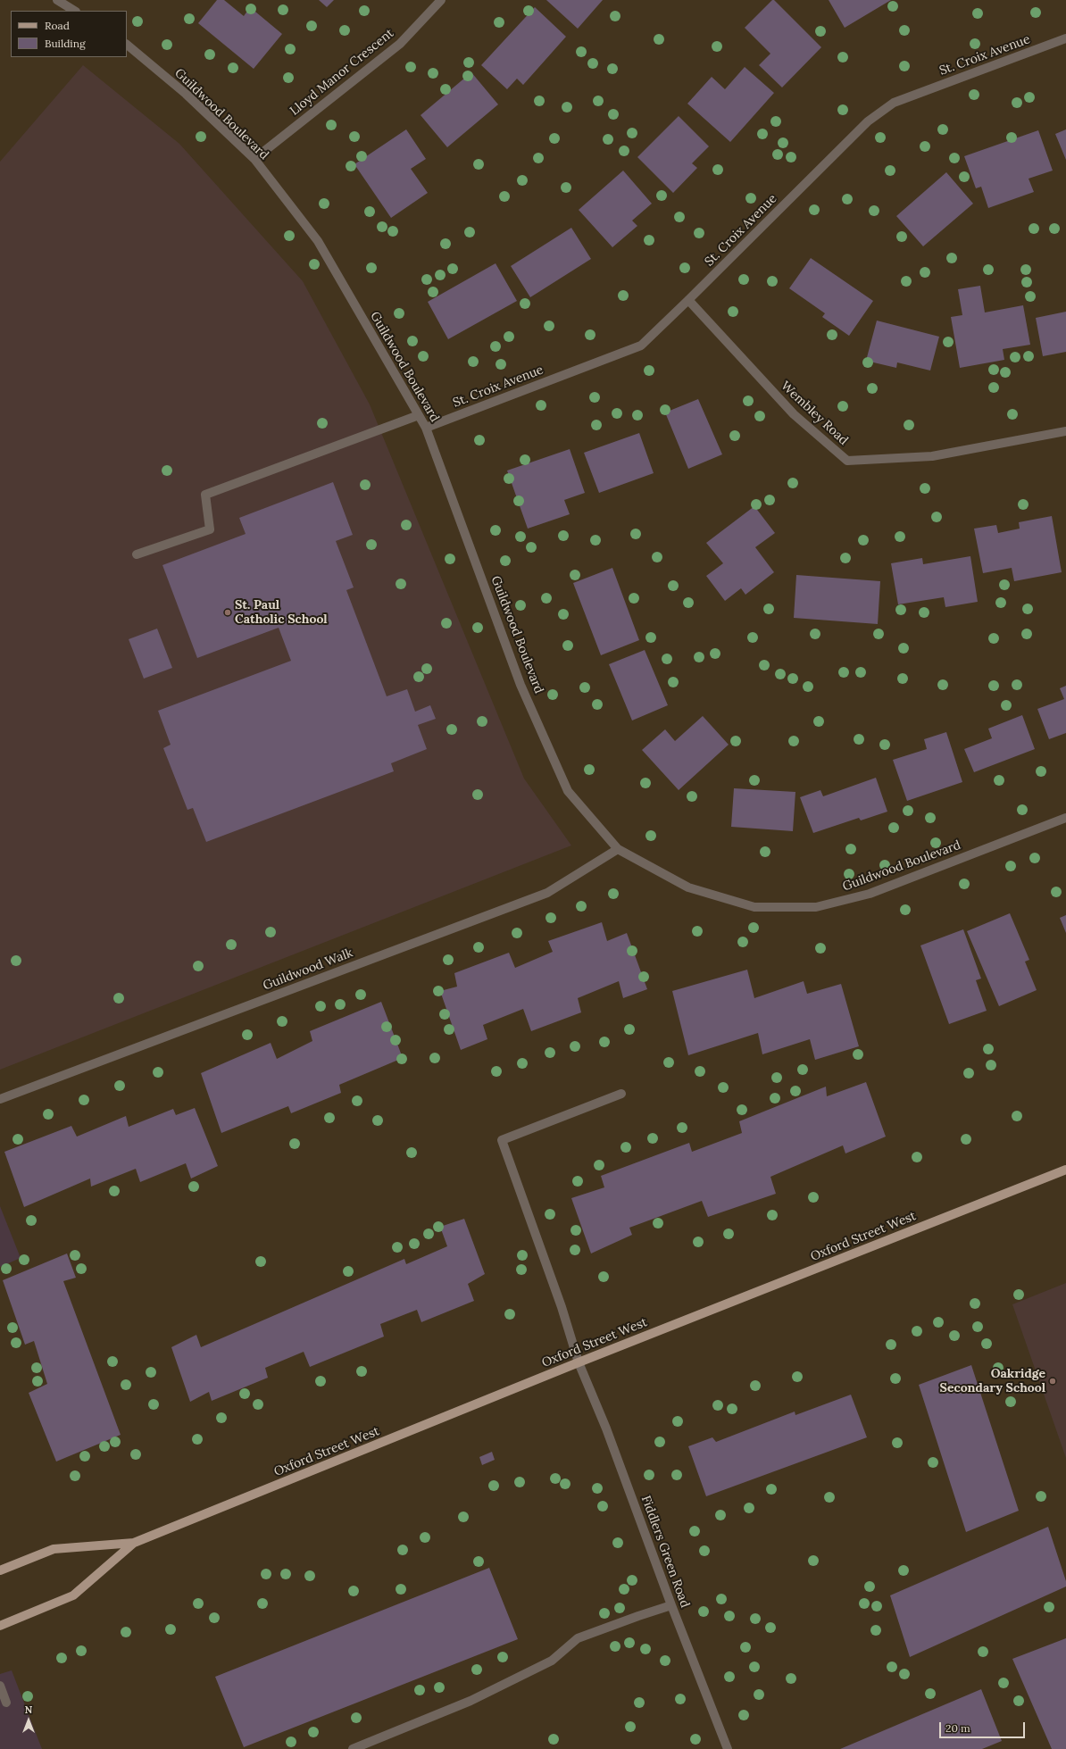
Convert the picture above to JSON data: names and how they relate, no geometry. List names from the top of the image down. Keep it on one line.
{"streets":{"main road":["Oxford Street West"],"street":["St. Croix Avenue","Lloyd Manor Crescent","Guildwood Boulevard","Wembley Road","Guildwood Walk","Fiddlers Green Road"]},"crossings":[["St. Croix Avenue","Guildwood Boulevard"],["St. Croix Avenue","Wembley Road"],["Lloyd Manor Crescent","Guildwood Boulevard"],["Guildwood Boulevard","Guildwood Walk"],["Oxford Street West","Fiddlers Green Road"]],"places":["St. Paul Catholic School","Oakridge Secondary School"],"legend":["Road","Building"],"scale_bar":"20 m","north":"top"}
